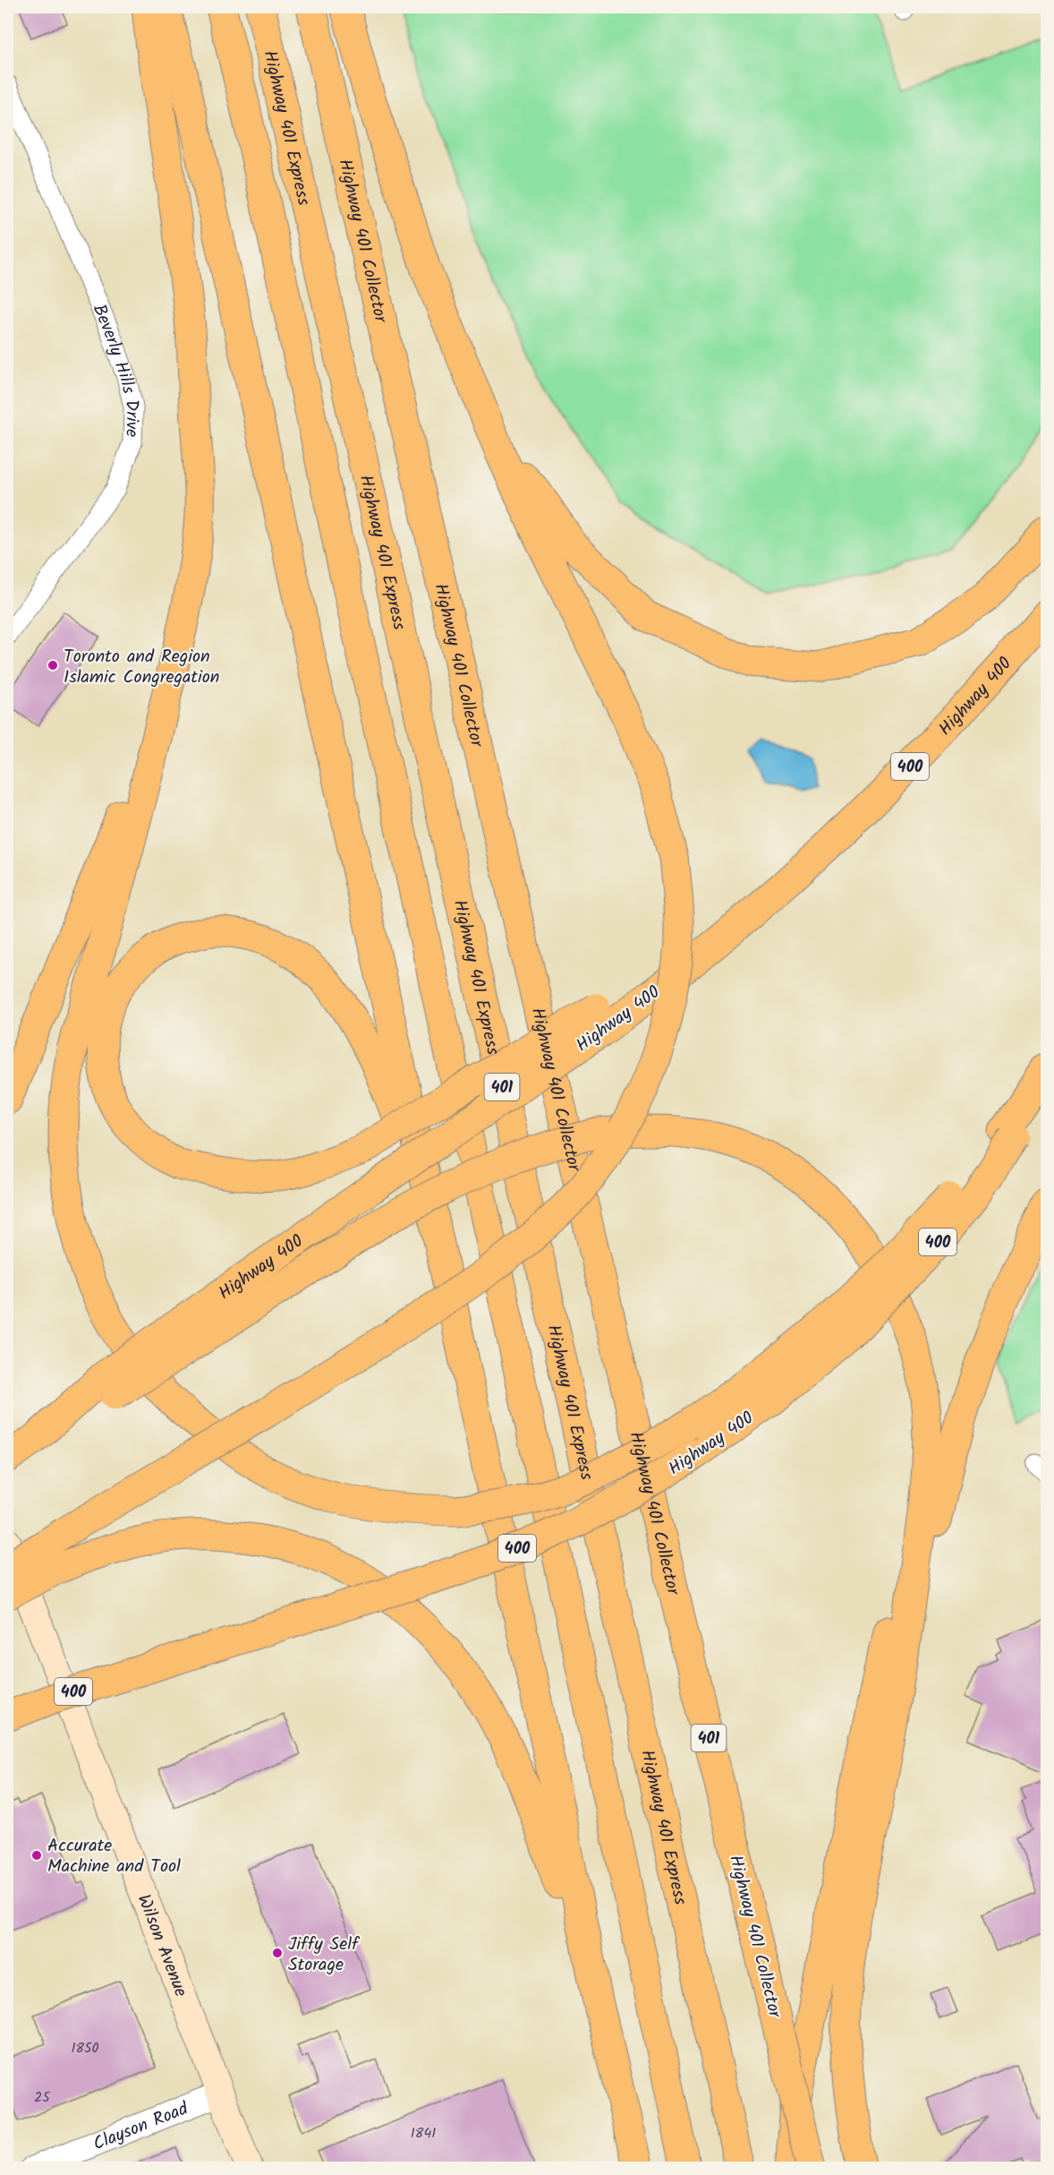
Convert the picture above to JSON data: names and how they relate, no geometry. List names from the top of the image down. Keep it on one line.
{"streets":{"highway":["Highway 401 Express","Highway 401 Collector","Highway 400","400","401"],"main road":["Wilson Avenue"],"street":["Beverly Hills Drive","Clayson Road"]},"crossings":[["Wilson Avenue","Clayson Road"]],"places":["Toronto and Region Islamic Congregation","Accurate Machine and Tool","Jiffy Self Storage"],"house_numbers":["1850","25","1841"]}
